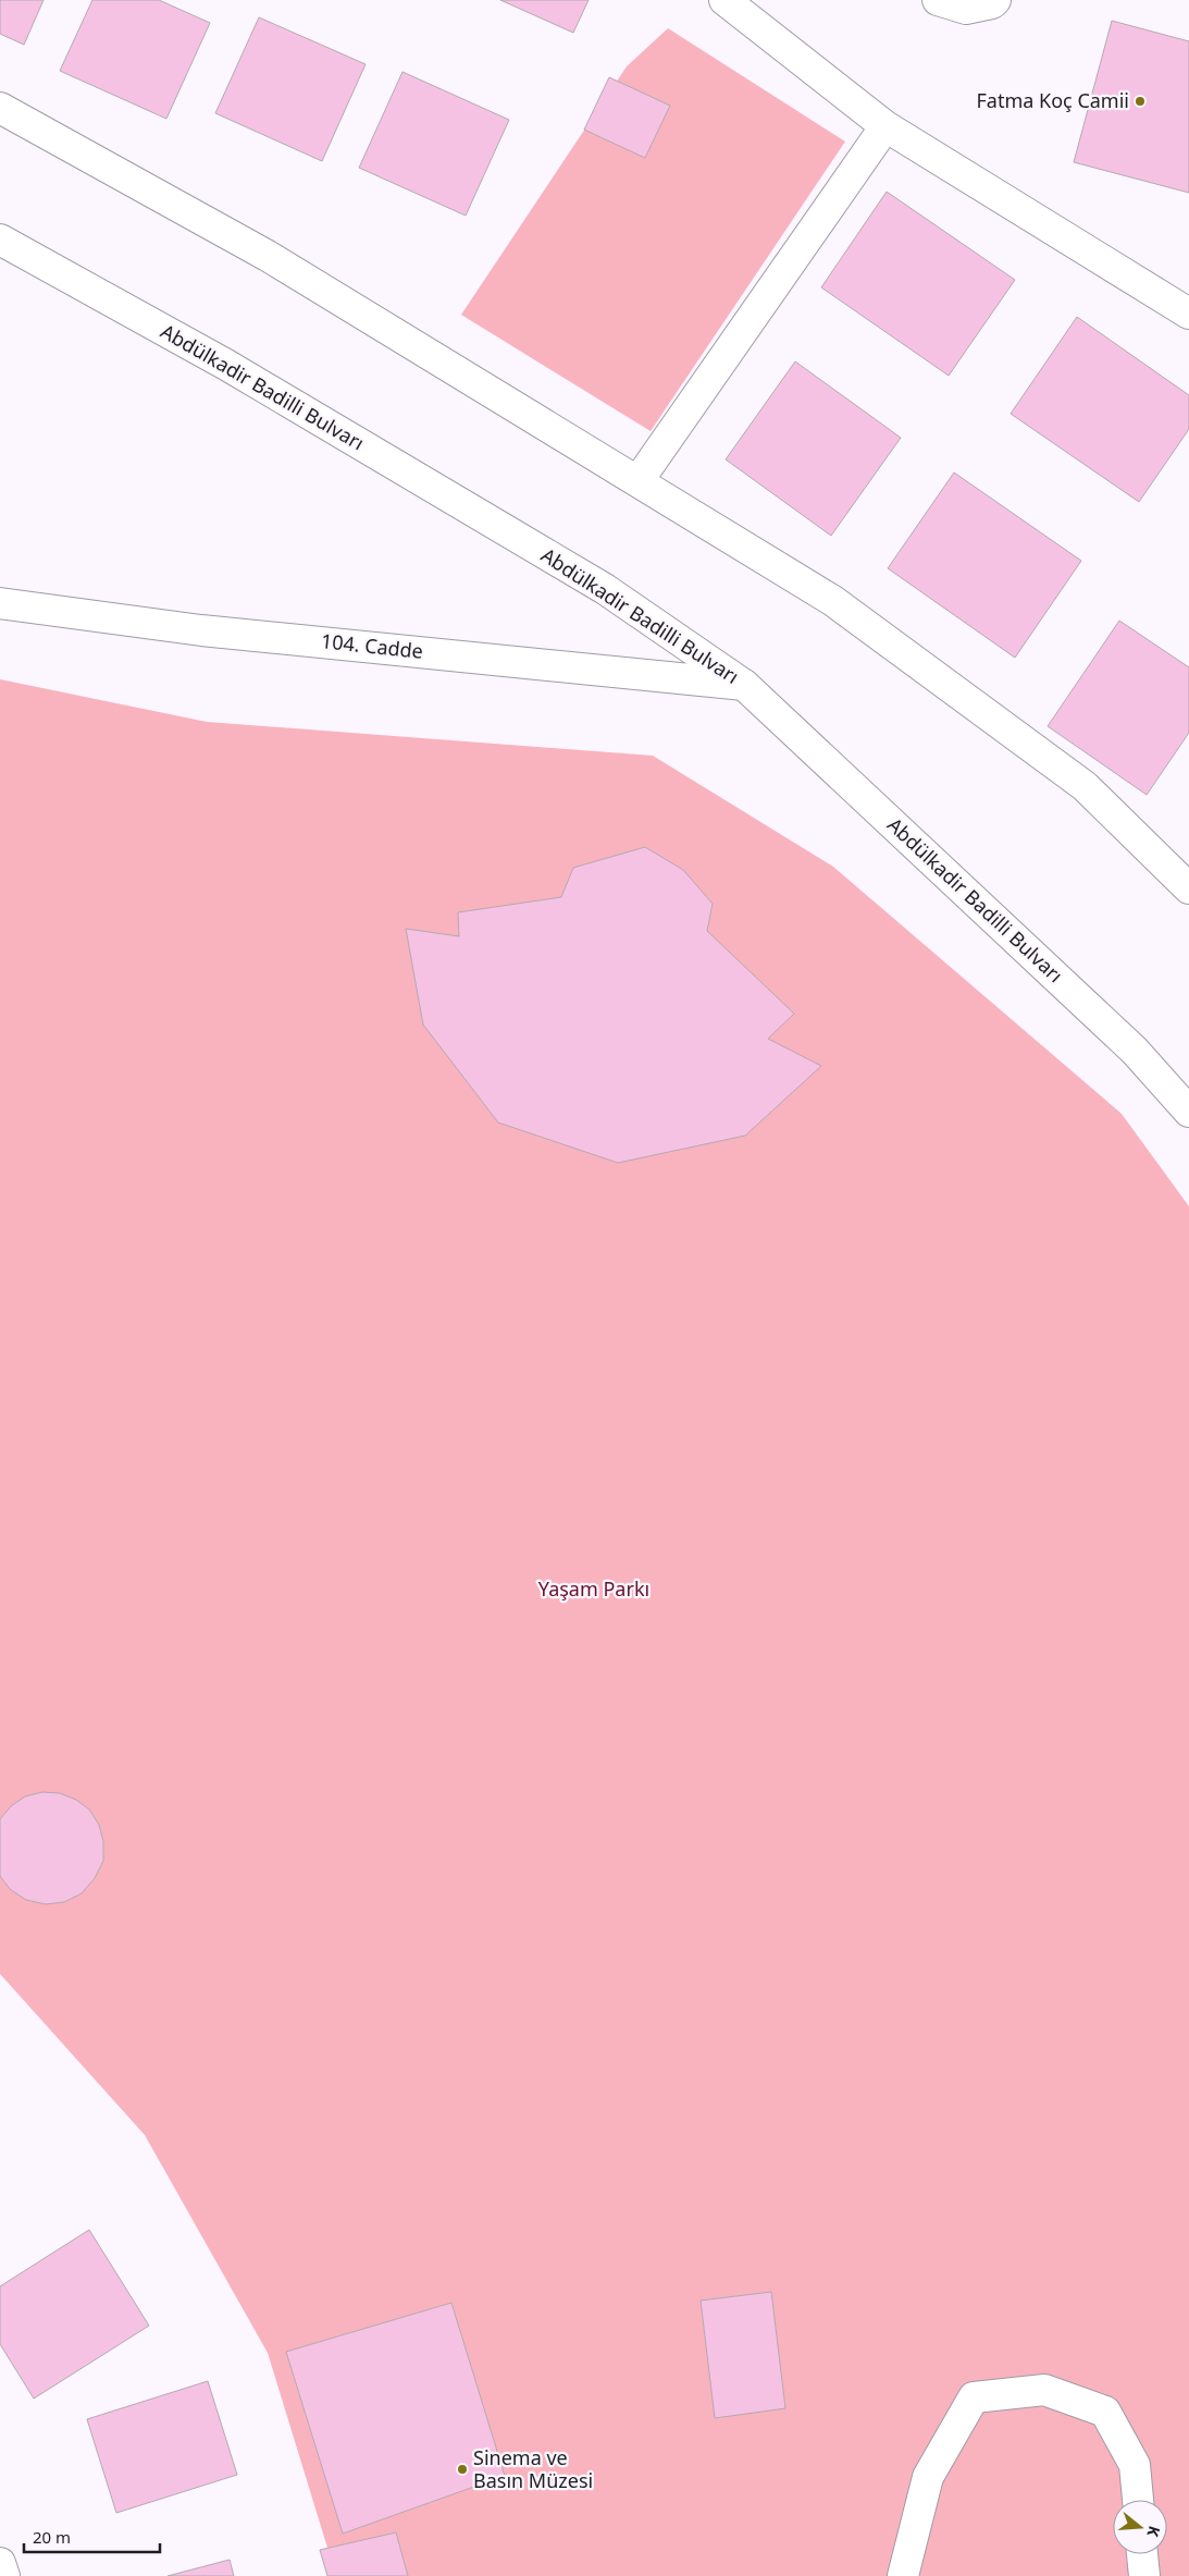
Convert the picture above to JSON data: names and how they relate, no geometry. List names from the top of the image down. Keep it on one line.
{"streets":{"main road":["Abdülkadir Badilli Bulvarı","104. Cadde"]},"crossings":[["Abdülkadir Badilli Bulvarı","104. Cadde"]],"parks":["Yaşam Parkı"],"places":["Fatma Koç Camii","Sinema ve Basın Müzesi"],"scale_bar":"20 m","north":"right"}
